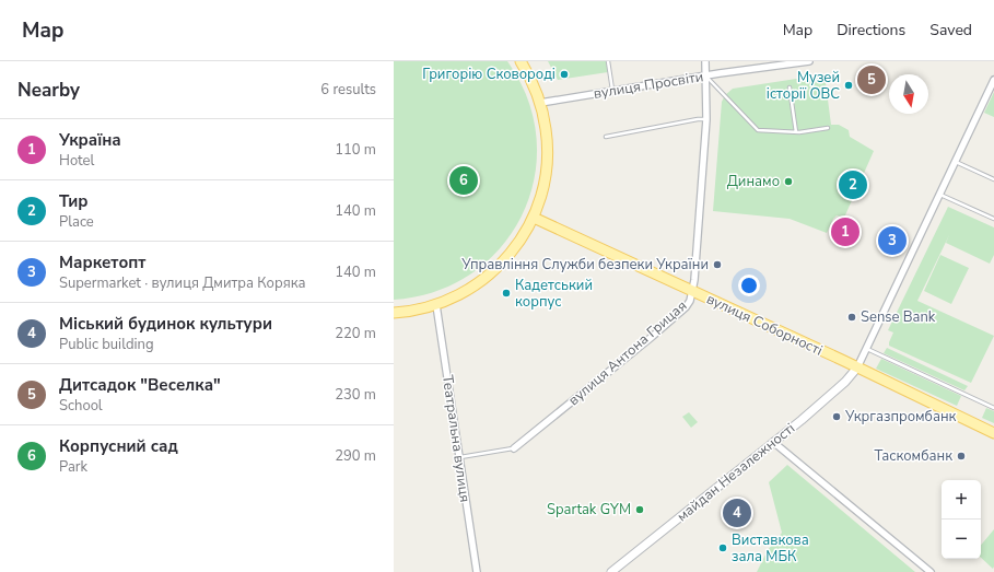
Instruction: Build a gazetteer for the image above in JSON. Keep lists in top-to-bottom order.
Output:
{
  "streets": {
    "main road": ["вулиця Соборності"],
    "street": [
      "вулиця Просвіти",
      "вулиця Антона Грицая",
      "Театральна вулиця",
      "майдан Незалежності"
    ]
  },
  "crossings": [
    ["вулиця Просвіти", "вулиця Антона Грицая"],
    ["вулиця Соборності", "вулиця Антона Грицая"],
    ["вулиця Соборності", "майдан Незалежності"]
  ],
  "places": [
    "Григорію Сковороді",
    "Музей історії ОВС",
    "Динамо",
    "Управління Служби безпеки України",
    "Кадетський корпус",
    "Sense Bank",
    "Укргазпромбанк",
    "Таскомбанк",
    "Spartak GYM",
    "Виставкова зала МБК"
  ],
  "north": "bottom",
  "page": {
    "header": "Map",
    "nav": ["Map", "Directions", "Saved"],
    "heading": ["Nearby", "6 results"],
    "pins": [
      "5",
      "6",
      "2",
      "1",
      "3",
      "4"
    ],
    "list": [
      {
        "mark": "1",
        "name": "Україна",
        "note": "Hotel",
        "value": "110 m"
      },
      {
        "mark": "2",
        "name": "Тир",
        "note": "Place",
        "value": "140 m"
      },
      {
        "mark": "3",
        "name": "Маркетопт",
        "note": "Supermarket · вулиця Дмитра Коряка",
        "value": "140 m"
      },
      {
        "mark": "4",
        "name": "Міський будинок культури",
        "note": "Public building",
        "value": "220 m"
      },
      {
        "mark": "5",
        "name": "Дитсадок \"Веселка\"",
        "note": "School",
        "value": "230 m"
      },
      {
        "mark": "6",
        "name": "Корпусний сад",
        "note": "Park",
        "value": "290 m"
      }
    ],
    "map_buttons": ["+", "−"]
  }
}
